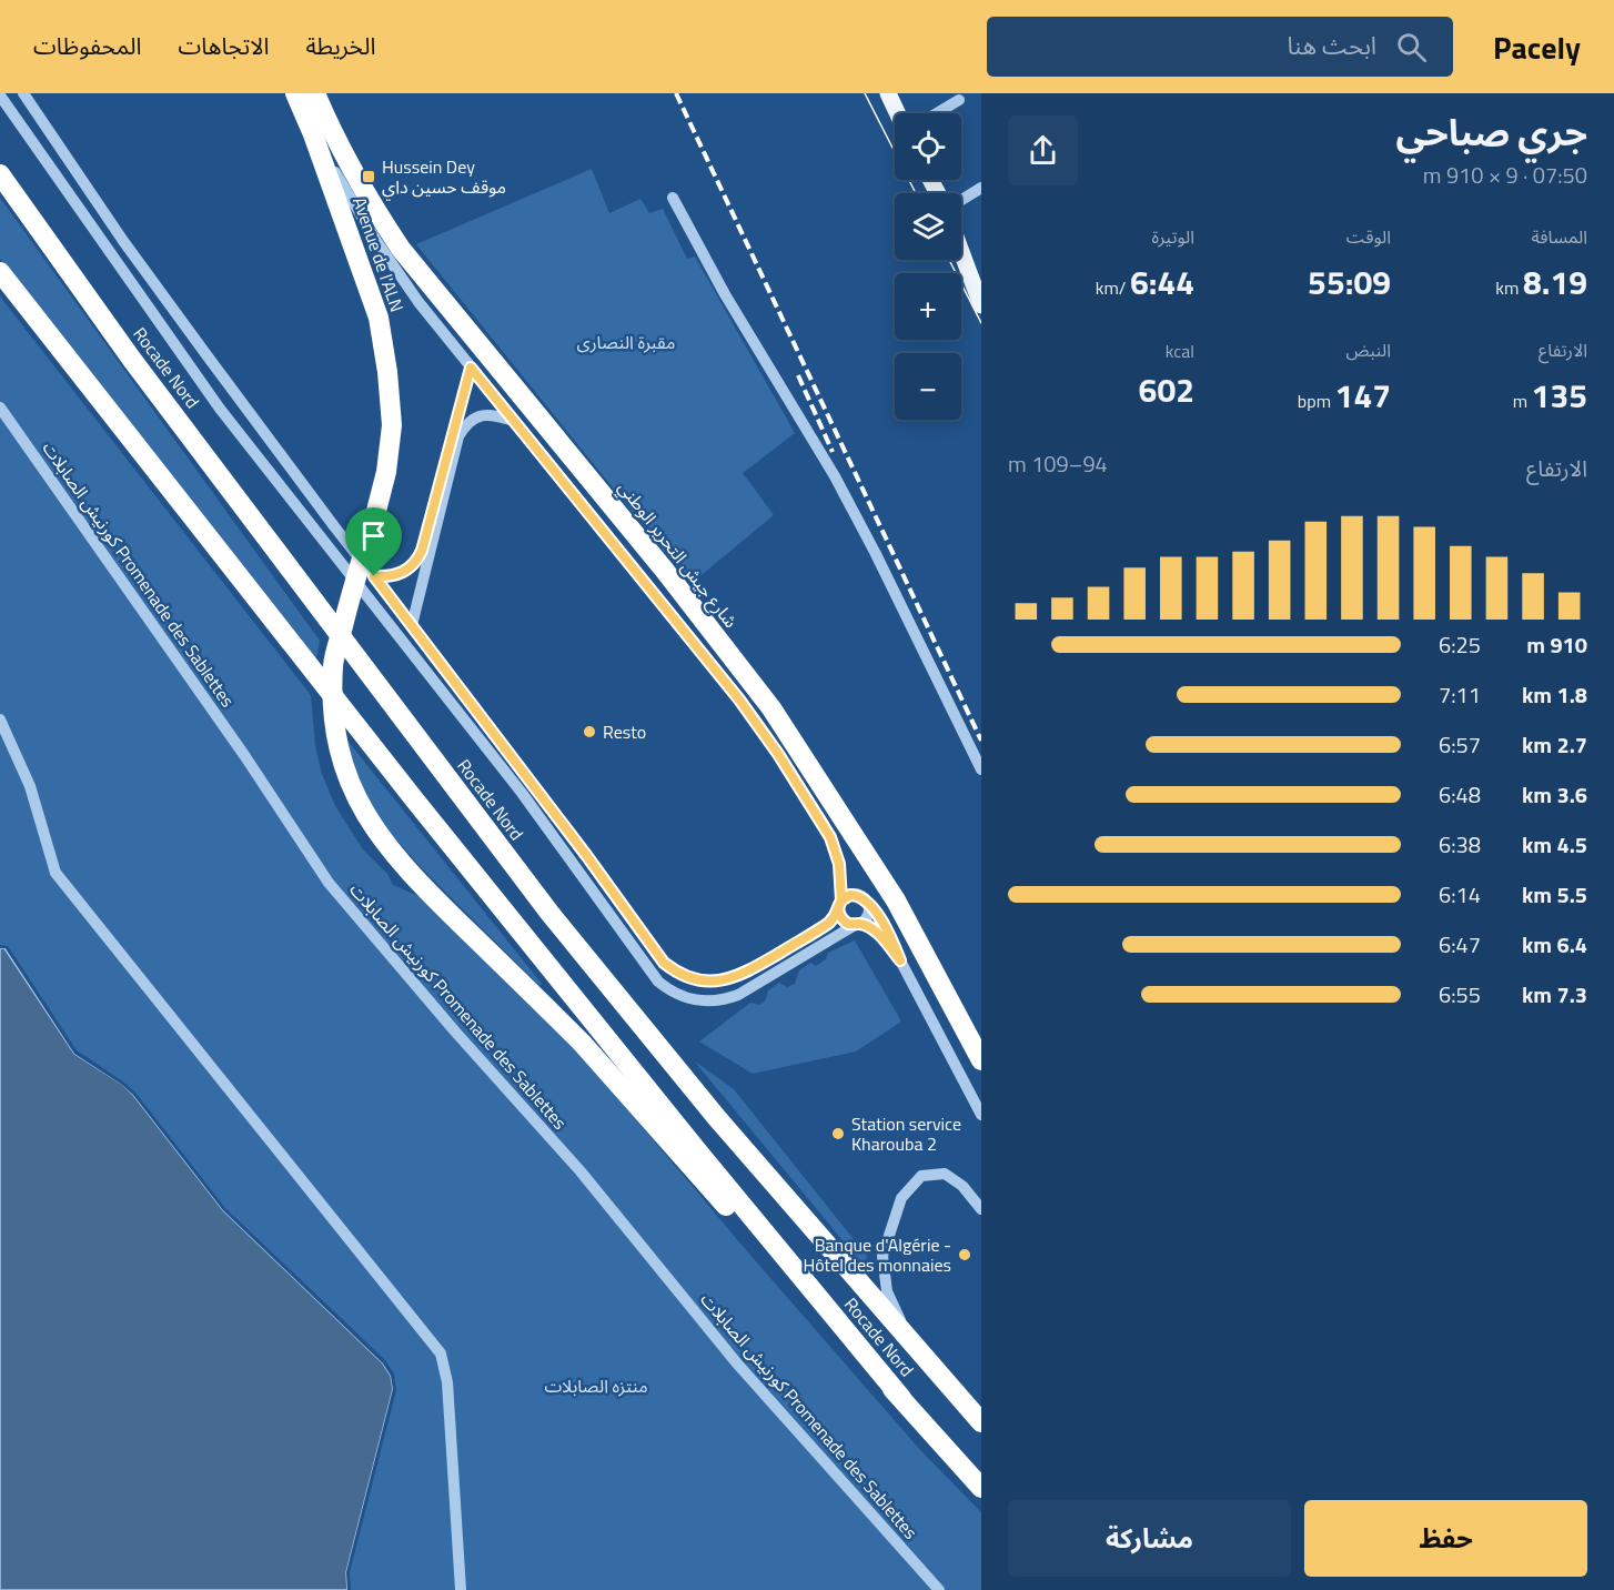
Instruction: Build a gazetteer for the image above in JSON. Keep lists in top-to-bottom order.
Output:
{
  "streets": {
    "highway": ["Avenue de l'ALN", "Rocade Nord", "شارع جيش التحرير الوطني"],
    "street": ["كورنيش الصابلات Promenade des Sablettes"]
  },
  "crossings": [
    ["Avenue de l'ALN", "Rocade Nord"]
  ],
  "parks": ["مقبرة النصارى", "منتزه الصابلات"],
  "places": {
    "transit": ["Hussein Dey موقف حسين داي"],
    "other": ["Resto", "Station service Kharouba 2", "Banque d'Algérie - Hôtel des monnaies"]
  },
  "page": {
    "header": "Pacely",
    "search": "ابحث هنا",
    "nav": ["الخريطة", "الاتجاهات", "المحفوظات"],
    "heading": ["جري صباحي", "07:50 · 9 × 910 m"],
    "map_buttons": ["+", "−"],
    "stats": [
      ["المسافة", "8.19 km"],
      ["الوقت", "55:09"],
      ["الوتيرة", "6:44 /km"],
      ["الارتفاع", "135 m"],
      ["النبض", "147 bpm"],
      ["kcal", "602"]
    ],
    "chart": ["الارتفاع", "94–109 m"],
    "list": [
      {
        "name": "910 m",
        "note": "6:25"
      },
      {
        "name": "1.8 km",
        "note": "7:11"
      },
      {
        "name": "2.7 km",
        "note": "6:57"
      },
      {
        "name": "3.6 km",
        "note": "6:48"
      },
      {
        "name": "4.5 km",
        "note": "6:38"
      },
      {
        "name": "5.5 km",
        "note": "6:14"
      },
      {
        "name": "6.4 km",
        "note": "6:47"
      },
      {
        "name": "7.3 km",
        "note": "6:55"
      }
    ],
    "buttons": ["حفظ", "مشاركة"]
  }
}
